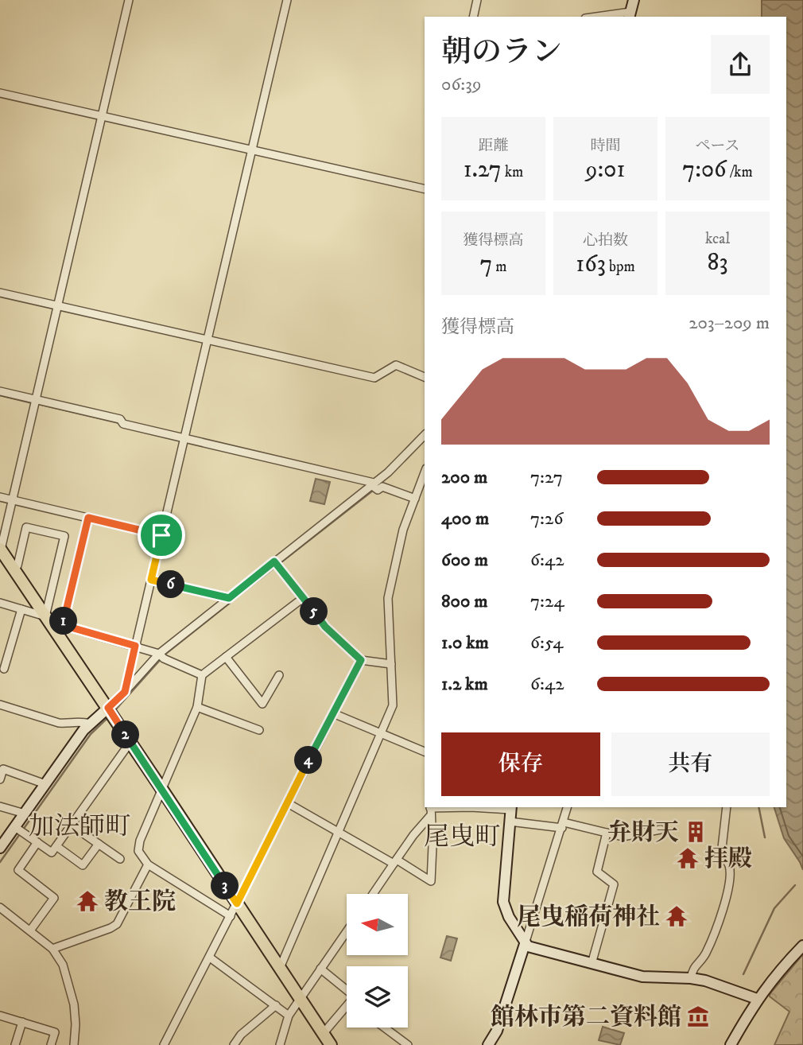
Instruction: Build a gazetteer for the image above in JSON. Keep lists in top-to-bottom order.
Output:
{
  "districts": ["加法師町", "尾曳町"],
  "places": {
    "building": ["弁財天"],
    "temple": ["拝殿", "教王院", "尾曳稲荷神社"],
    "museum": ["館林市第二資料館"]
  },
  "north": "left",
  "page": {
    "heading": ["朝のラン", "06:39"],
    "stats": [
      ["距離", "1.27 km"],
      ["時間", "9:01"],
      ["ペース", "7:06 /km"],
      ["獲得標高", "7 m"],
      ["心拍数", "163 bpm"],
      ["kcal", "83"]
    ],
    "chart": ["獲得標高", "203–209 m"],
    "list": [
      {
        "name": "200 m",
        "note": "7:27"
      },
      {
        "name": "400 m",
        "note": "7:26"
      },
      {
        "name": "600 m",
        "note": "6:42"
      },
      {
        "name": "800 m",
        "note": "7:24"
      },
      {
        "name": "1.0 km",
        "note": "6:54"
      },
      {
        "name": "1.2 km",
        "note": "6:42"
      }
    ],
    "pins": [
      "6",
      "5",
      "1",
      "2",
      "4",
      "3"
    ],
    "buttons": ["保存", "共有"]
  }
}
